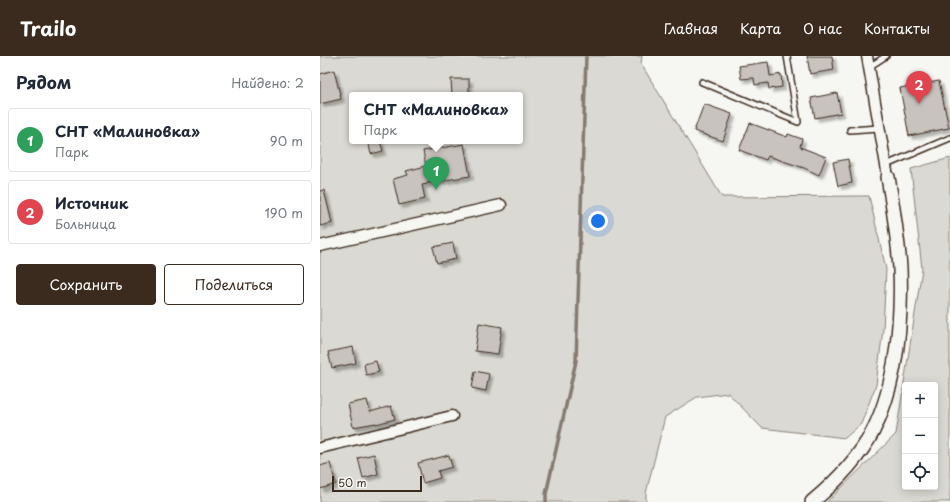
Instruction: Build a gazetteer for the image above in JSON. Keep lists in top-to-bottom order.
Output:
{
  "scale_bar": "50 m",
  "page": {
    "header": "Trailo",
    "nav": [
      "Главная",
      "Карта",
      "О нас",
      "Контакты"
    ],
    "heading": ["Рядом", "Найдено: 2"],
    "pins": ["2", "1"],
    "popup": ["СНТ «Малиновка»", "Парк"],
    "list": [
      {
        "mark": "1",
        "name": "СНТ «Малиновка»",
        "note": "Парк",
        "value": "90 m"
      },
      {
        "mark": "2",
        "name": "Источник",
        "note": "Больница",
        "value": "190 m"
      }
    ],
    "buttons": ["Сохранить", "Поделиться"],
    "map_buttons": ["+", "−"],
    "scale": "50 m"
  }
}
